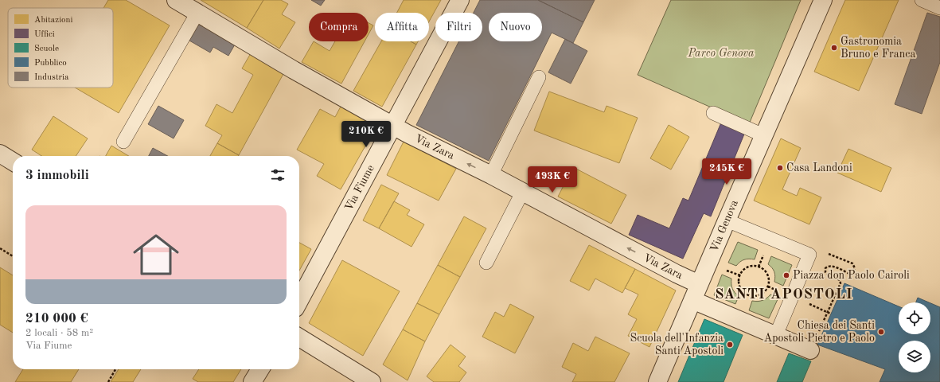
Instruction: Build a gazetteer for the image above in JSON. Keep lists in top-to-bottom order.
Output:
{
  "streets": {
    "street": ["Via Zara", "Via Fiume", "Via Genova"]
  },
  "crossings": [
    ["Via Zara", "Via Fiume"],
    ["Via Zara", "Via Genova"]
  ],
  "one_way": ["Via Zara"],
  "districts": ["SANTI APOSTOLI"],
  "parks": ["Parco Genova"],
  "places": [
    "Gastronomia Bruno e Franca",
    "Casa Landoni",
    "Piazza don Paolo Cairoli",
    "Chiesa dei Santi Apostoli Pietro e Paolo",
    "Scuola dell'Infanzia Santi Apostoli"
  ],
  "legend": [
    "Abitazioni",
    "Uffici",
    "Scuole",
    "Pubblico",
    "Industria"
  ],
  "page": {
    "chip": [
      "Compra",
      "Affitta",
      "Filtri",
      "Nuovo"
    ],
    "price": ["210K €", "245K €", "493K €"],
    "heading": "3 immobili",
    "list": [
      {
        "name": "210 000 €",
        "note": "2 locali · 58 m² · Via Fiume"
      }
    ]
  }
}
